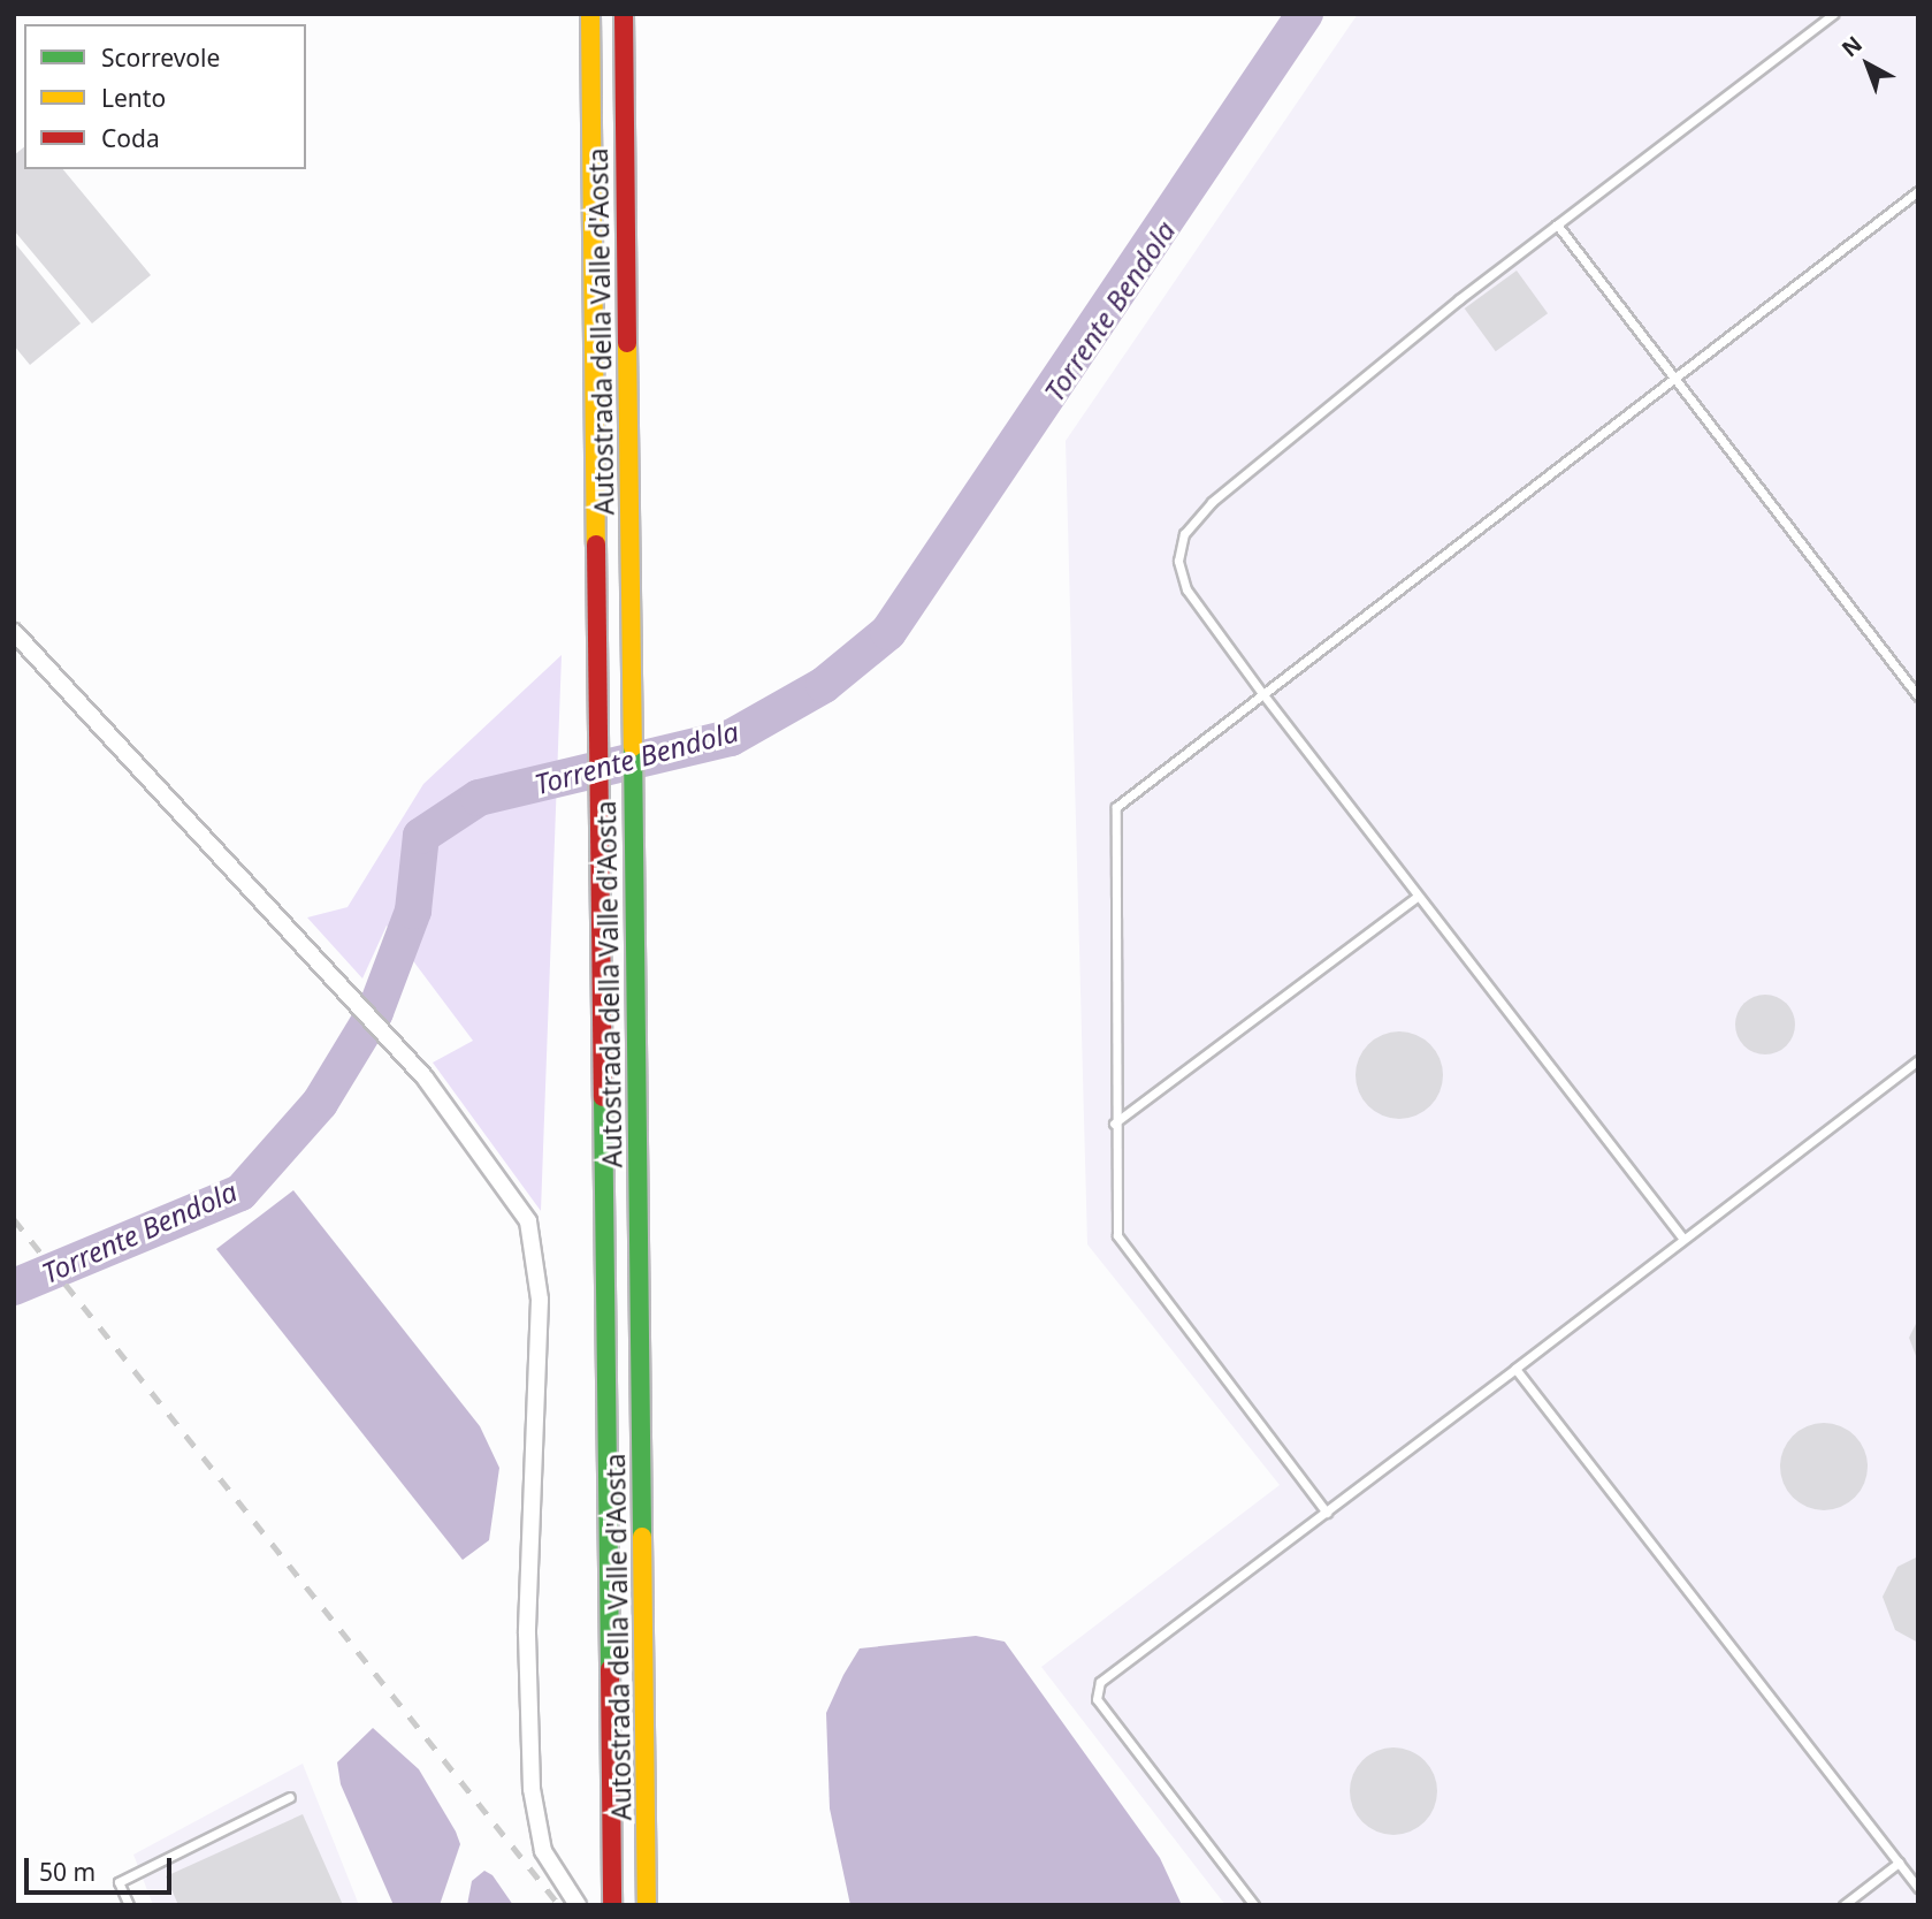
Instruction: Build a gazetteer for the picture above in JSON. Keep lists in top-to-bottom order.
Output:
{
  "streets": {
    "highway": ["Autostrada della Valle d'Aosta"]
  },
  "water": ["Torrente Bendola"],
  "legend": ["Scorrevole", "Lento", "Coda"],
  "scale_bar": "50 m",
  "north": "top left"
}
